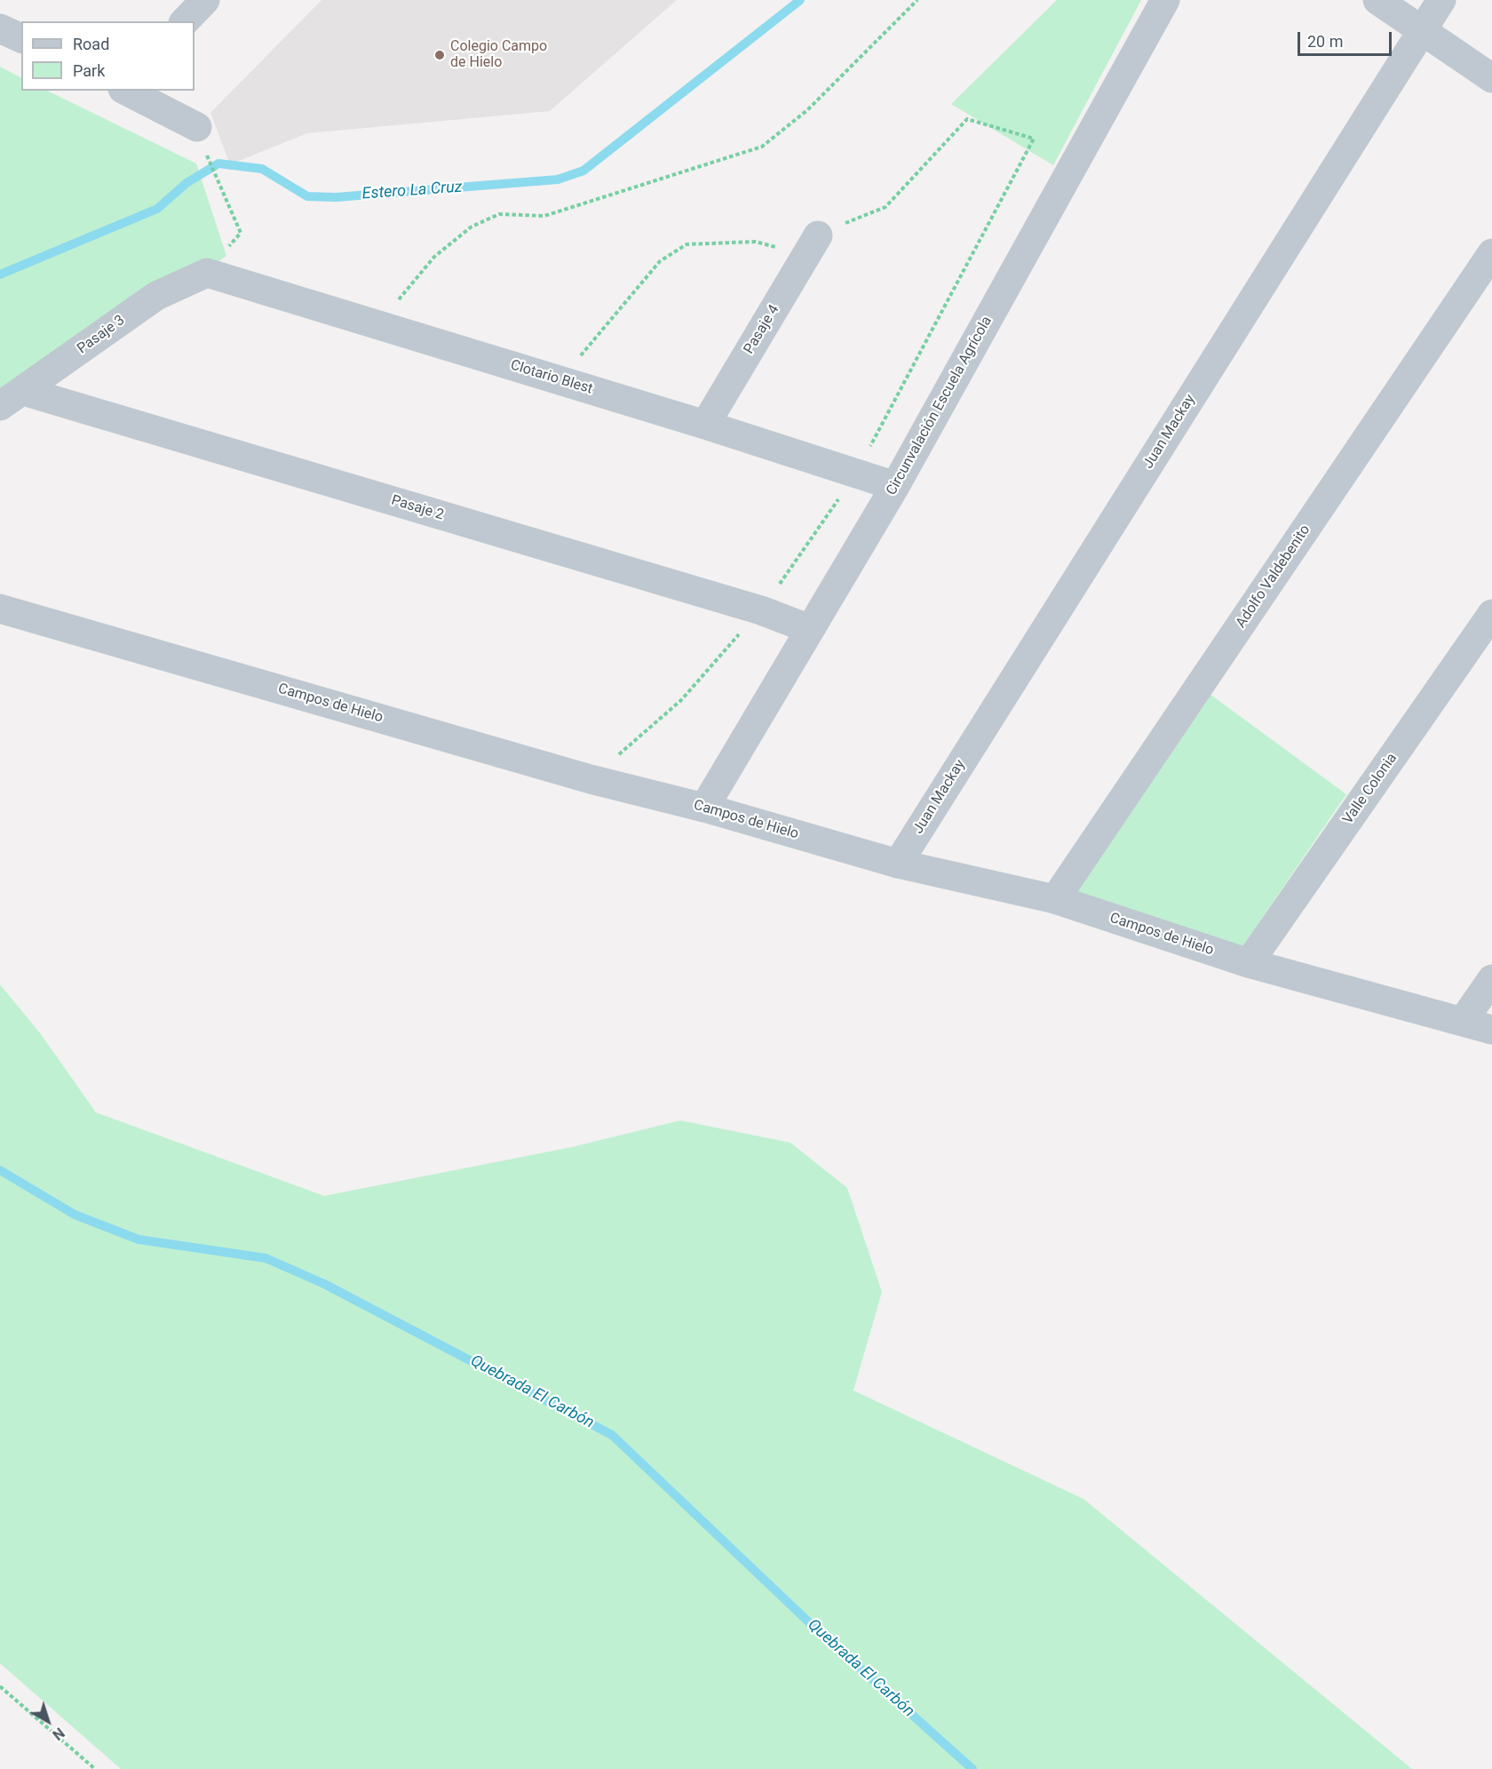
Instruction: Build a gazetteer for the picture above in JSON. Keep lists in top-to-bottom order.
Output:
{
  "streets": {
    "street": [
      "Pasaje 4",
      "Pasaje 3",
      "Clotario Blest",
      "Circunvalación Escuela Agrícola",
      "Juan Mackay",
      "Pasaje 2",
      "Adolfo Valdebenito",
      "Campos de Hielo",
      "Valle Colonia"
    ]
  },
  "crossings": [
    ["Pasaje 4", "Clotario Blest"],
    ["Pasaje 3", "Clotario Blest"],
    ["Pasaje 3", "Pasaje 2"],
    ["Clotario Blest", "Circunvalación Escuela Agrícola"],
    ["Circunvalación Escuela Agrícola", "Pasaje 2"],
    ["Circunvalación Escuela Agrícola", "Campos de Hielo"],
    ["Juan Mackay", "Campos de Hielo"],
    ["Adolfo Valdebenito", "Campos de Hielo"],
    ["Campos de Hielo", "Valle Colonia"]
  ],
  "water": ["Estero La Cruz", "Quebrada El Carbón"],
  "places": ["Colegio Campo de Hielo"],
  "legend": ["Road", "Park"],
  "scale_bar": "20 m",
  "north": "bottom right"
}
